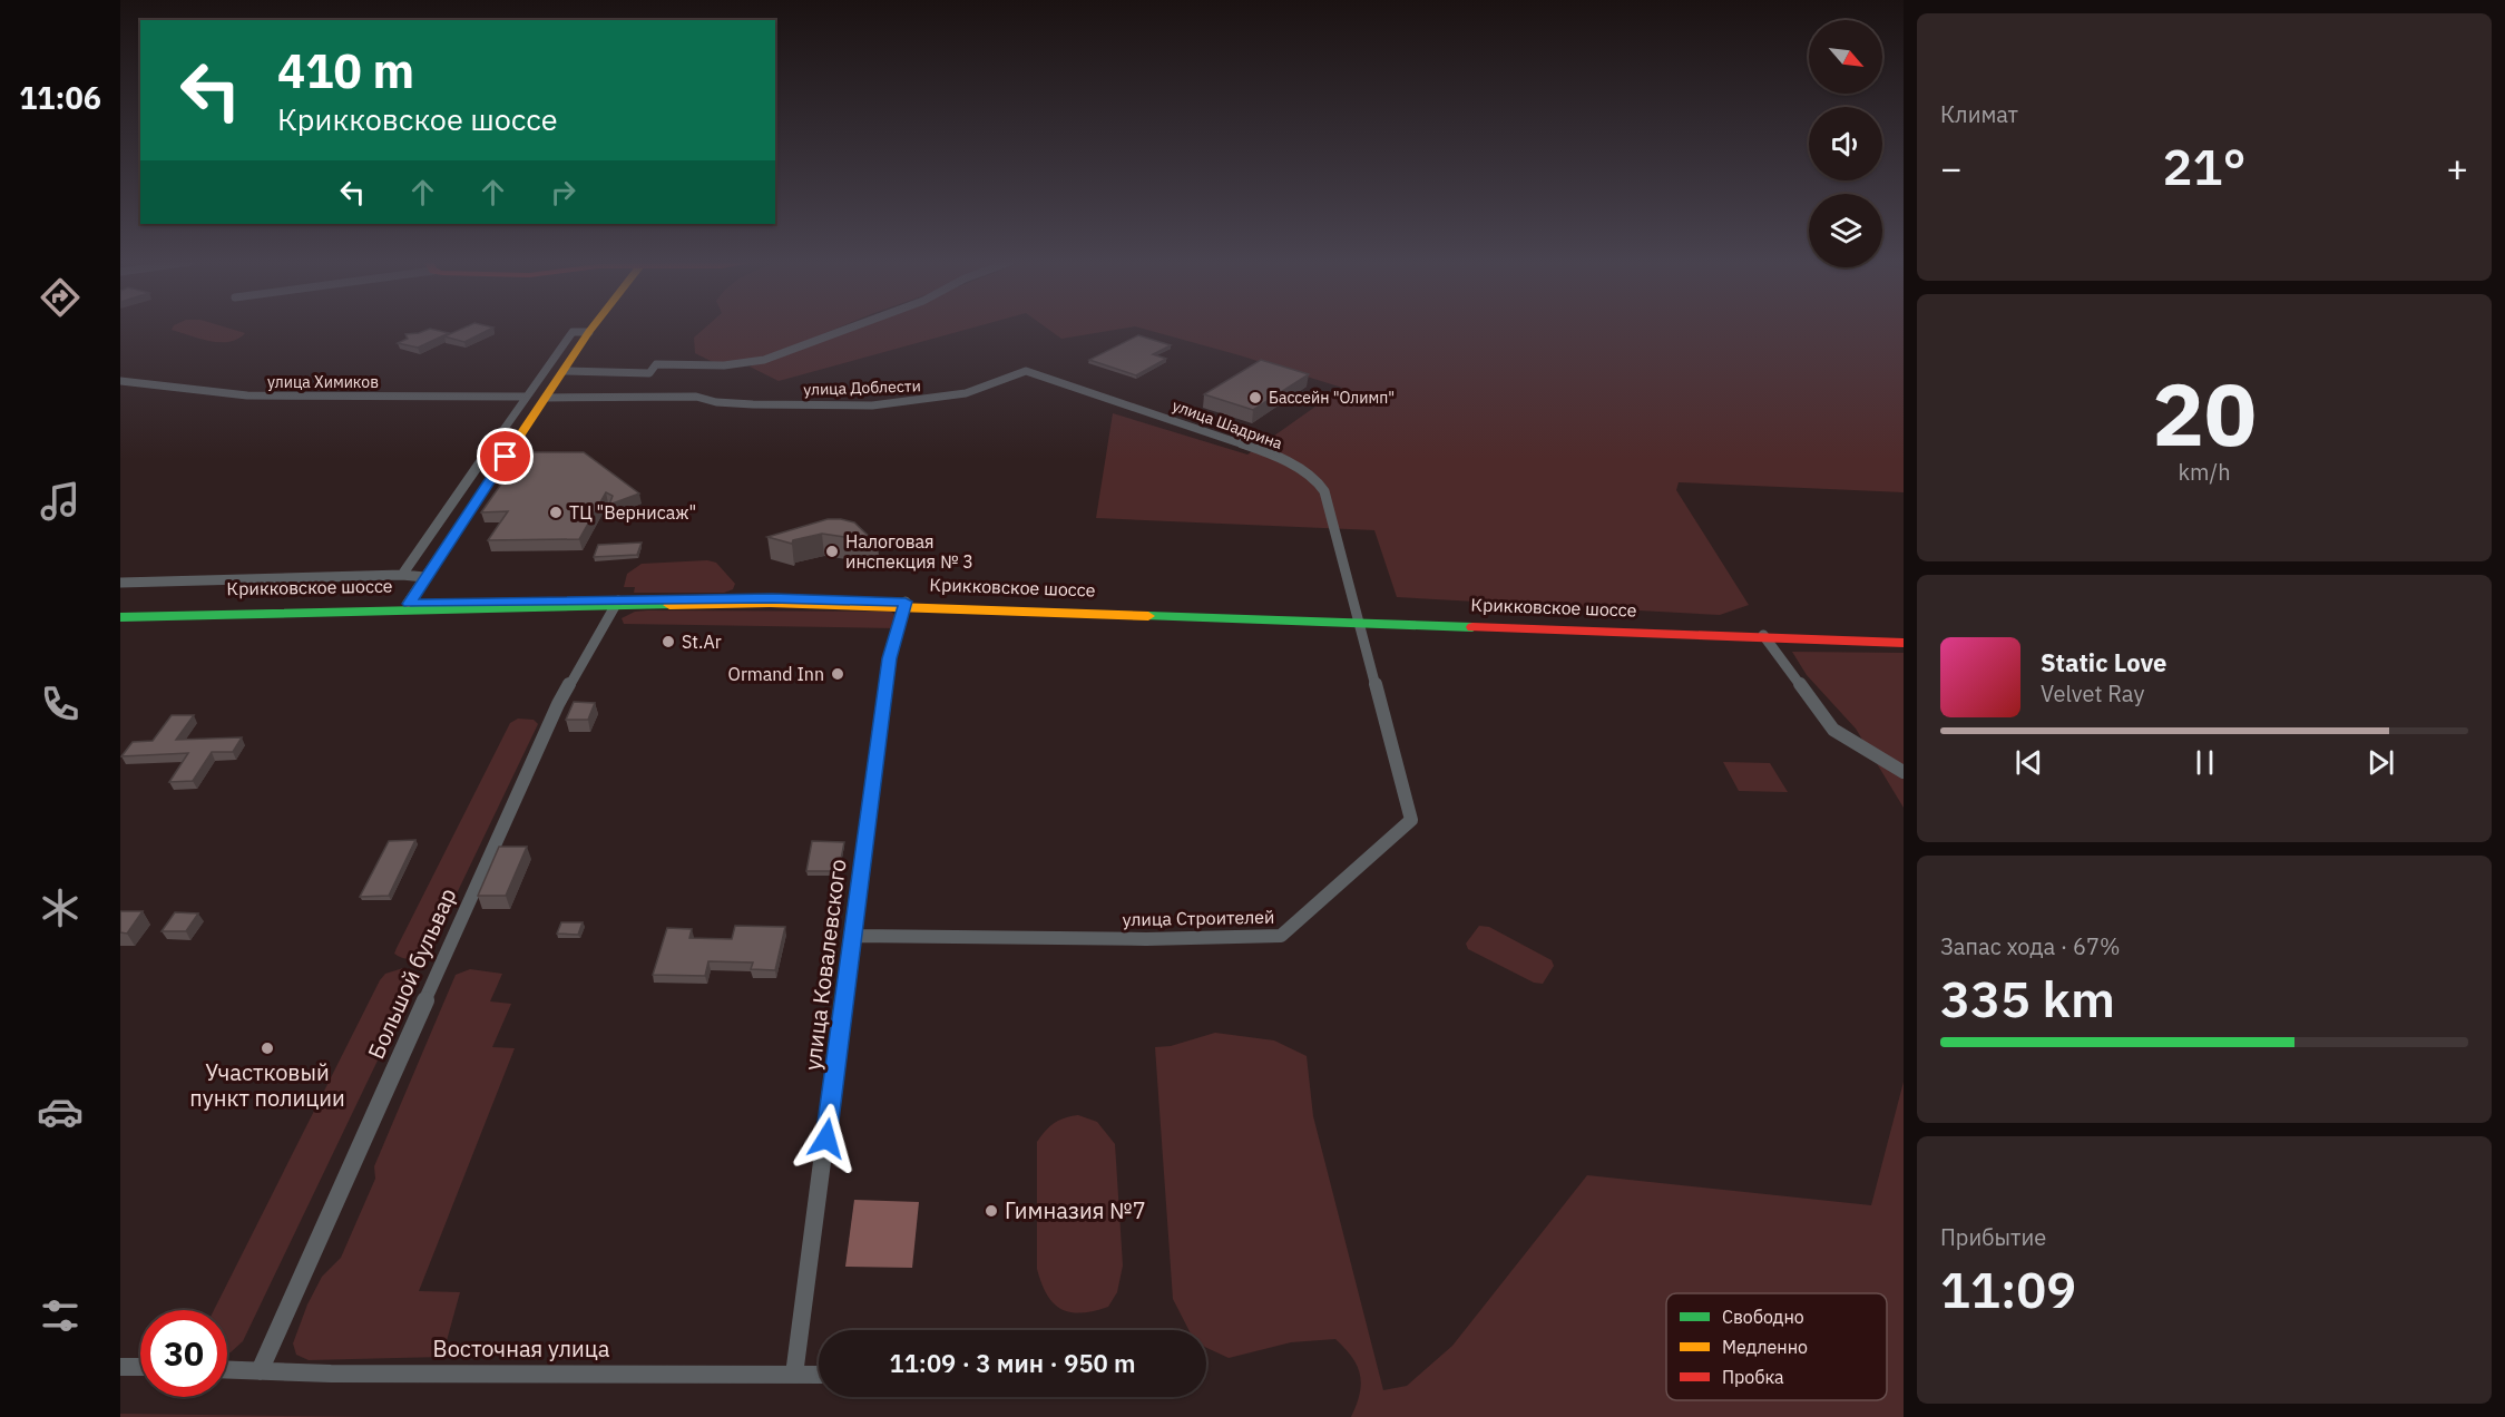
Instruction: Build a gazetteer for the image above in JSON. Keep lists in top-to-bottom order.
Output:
{
  "streets": {
    "main road": ["Крикковское шоссе"],
    "street": [
      "улица Химиков",
      "улица Доблести",
      "улица Шадрина",
      "улица Строителей",
      "улица Ковалевского",
      "Большой бульвар",
      "Восточная улица"
    ]
  },
  "crossings": [
    ["улица Доблести", "улица Шадрина"],
    ["улица Шадрина", "Крикковское шоссе"],
    ["улица Шадрина", "улица Строителей"],
    ["Крикковское шоссе", "улица Строителей"],
    ["Крикковское шоссе", "улица Ковалевского"],
    ["Крикковское шоссе", "Большой бульвар"],
    ["улица Строителей", "улица Ковалевского"],
    ["улица Ковалевского", "Восточная улица"],
    ["Большой бульвар", "Восточная улица"]
  ],
  "places": [
    "Бассейн \"Олимп\"",
    "ТЦ \"Вернисаж\"",
    "Налоговая инспекция № 3",
    "St.Ar",
    "Ormand Inn",
    "Участковый пункт полиции",
    "Гимназия №7"
  ],
  "legend": ["Свободно", "Медленно", "Пробка"],
  "north": "bottom right",
  "page": {
    "tabs": "11:06",
    "tile": [
      "Климат",
      ["20", "km/h"],
      ["Запас хода · 67%", "335 km"],
      ["Прибытие", "11:09"]
    ],
    "turn": ["410 m", "Крикковское шоссе"],
    "heat": ["−", "21°", "+"],
    "song": ["Static Love", "Velvet Ray"],
    "limit": "30",
    "trip": "11:09 · 3 мин · 950 m"
  }
}
